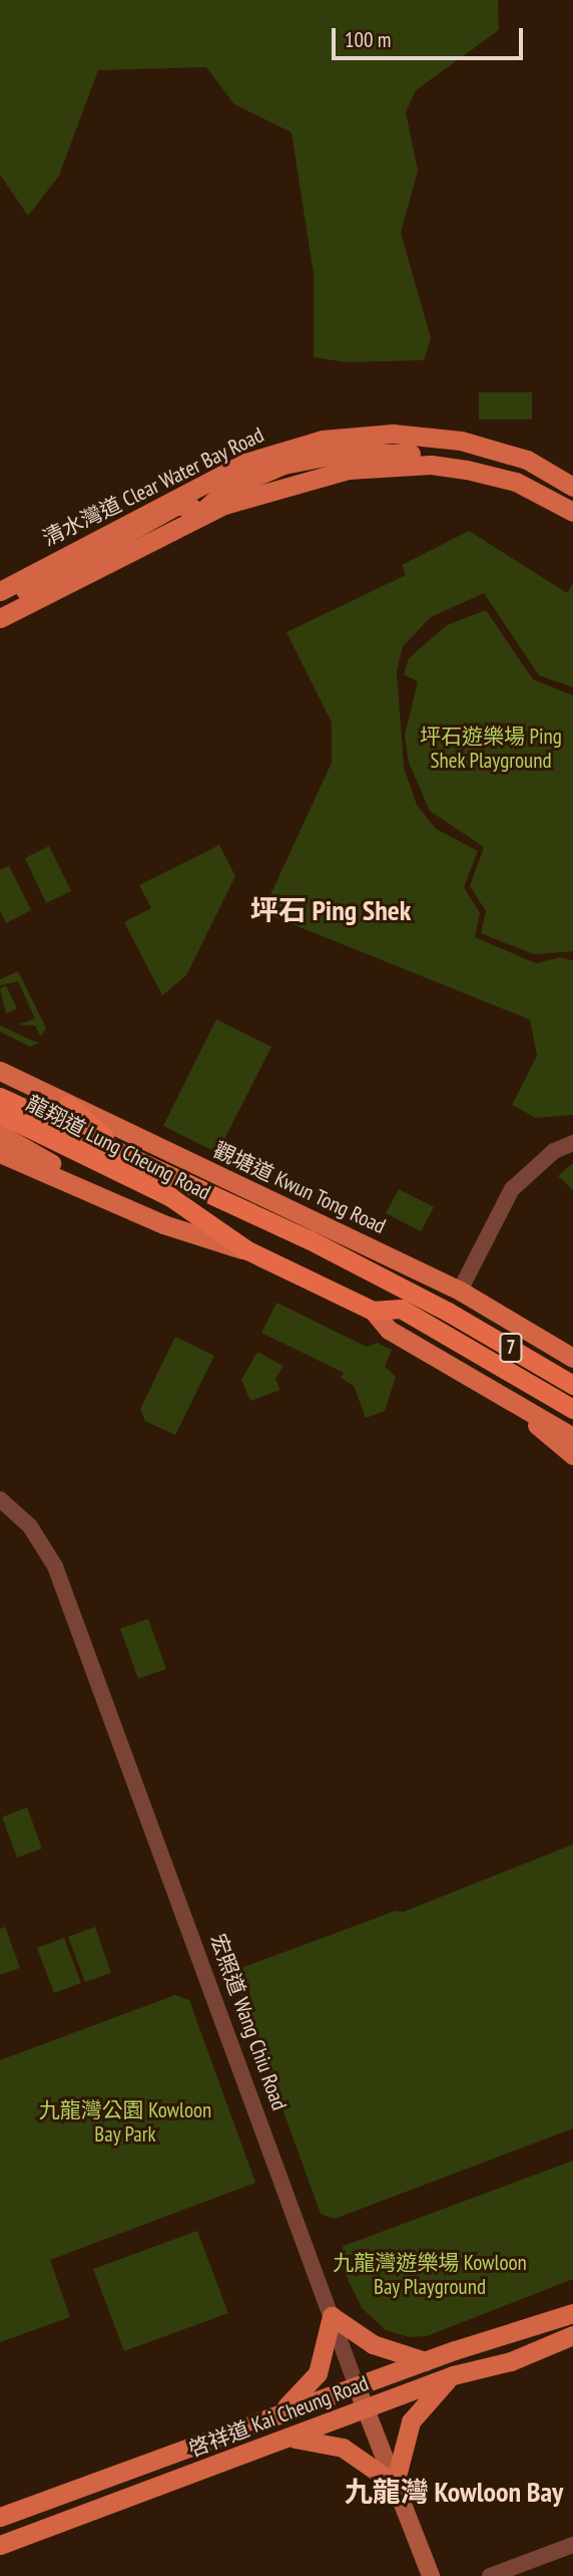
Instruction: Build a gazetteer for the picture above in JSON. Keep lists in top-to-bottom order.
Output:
{
  "streets": {
    "highway": ["龍翔道 Lung Cheung Road", "觀塘道 Kwun Tong Road", "7"],
    "main road": ["清水灣道 Clear Water Bay Road", "宏照道 Wang Chiu Road", "啓祥道 Kai Cheung Road"]
  },
  "crossings": [
    ["龍翔道 Lung Cheung Road", "觀塘道 Kwun Tong Road"],
    ["龍翔道 Lung Cheung Road", "7"],
    ["宏照道 Wang Chiu Road", "啓祥道 Kai Cheung Road"]
  ],
  "districts": ["坪石 Ping Shek", "九龍灣 Kowloon Bay"],
  "parks": ["坪石遊樂場 Ping Shek Playground", "九龍灣公園 Kowloon Bay Park", "九龍灣遊樂場 Kowloon Bay Playground"],
  "scale_bar": "100 m"
}
